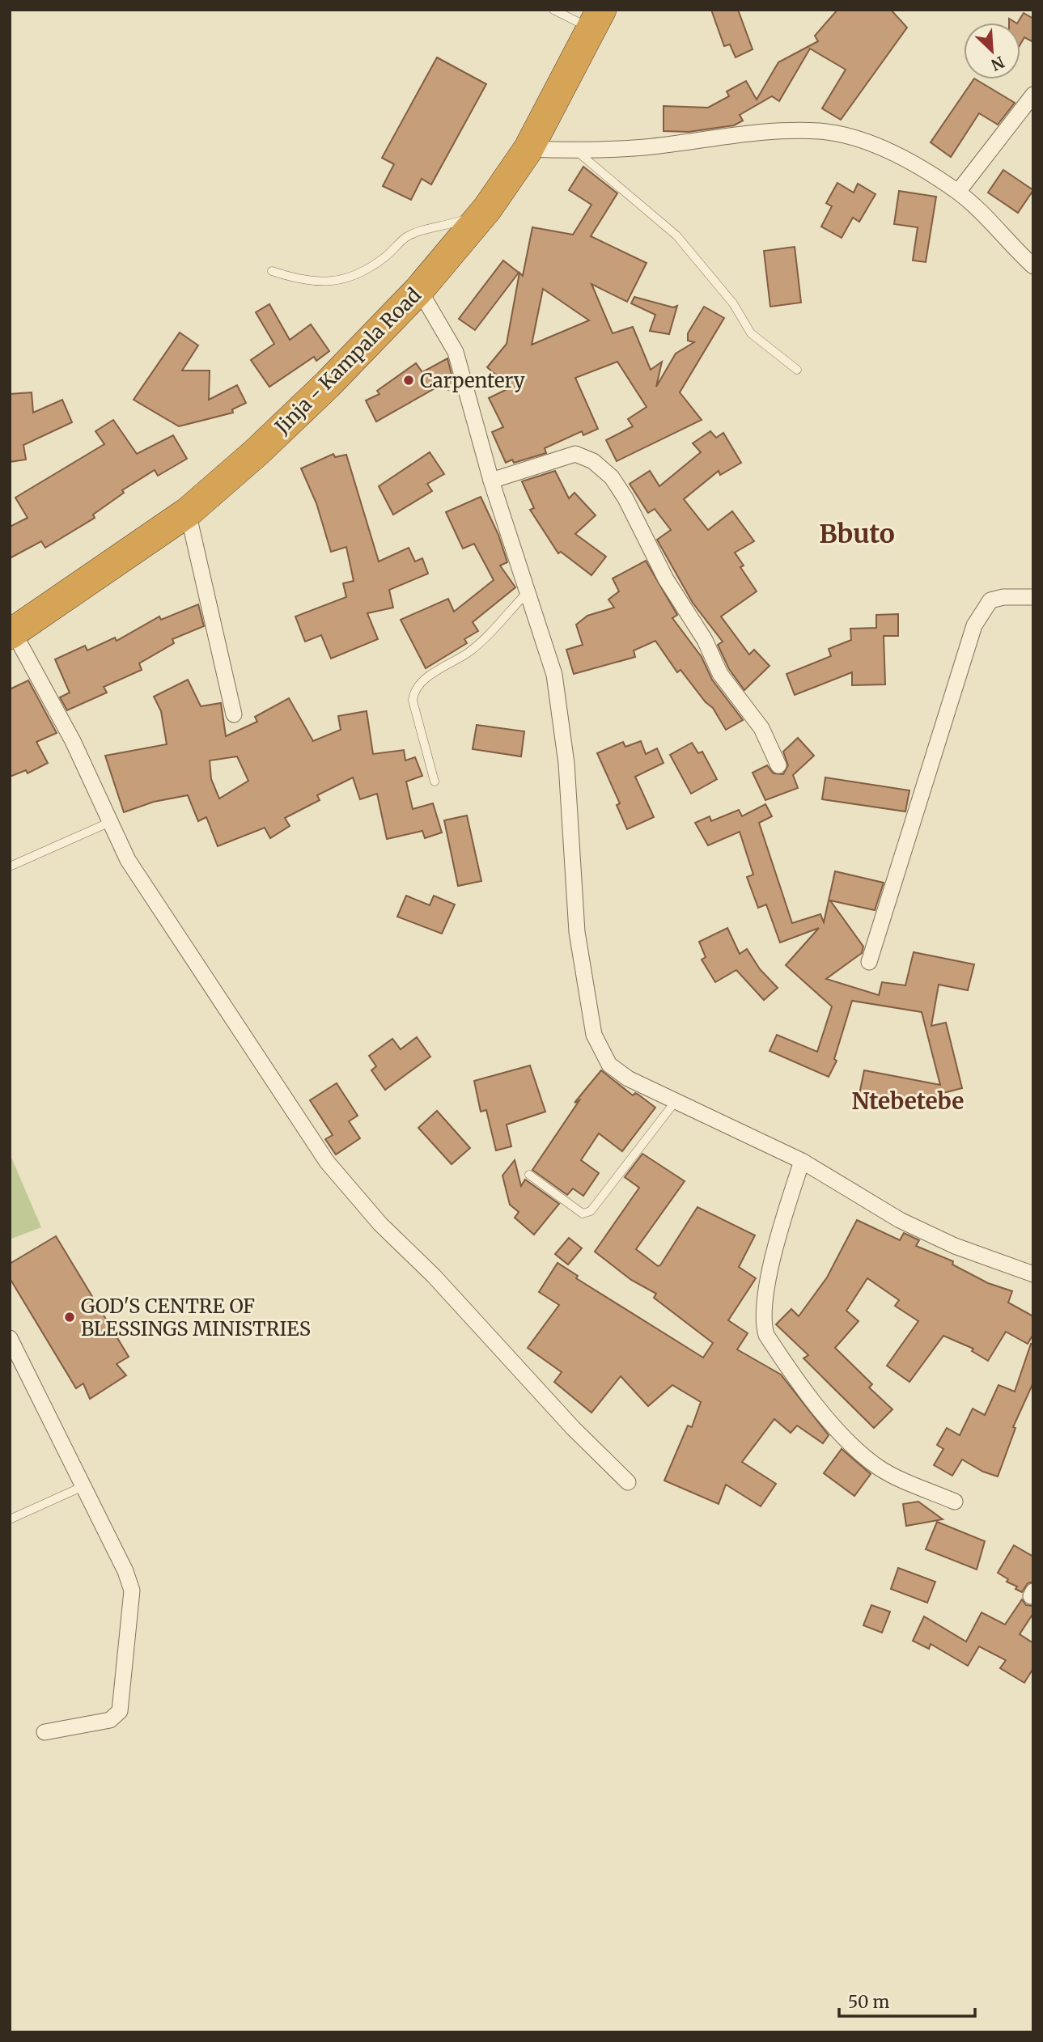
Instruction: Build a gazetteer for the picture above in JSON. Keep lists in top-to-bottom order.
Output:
{
  "streets": {
    "highway": ["Jinja - Kampala Road"]
  },
  "districts": ["Bbuto", "Ntebetebe"],
  "places": ["Carpentery", "GOD'S CENTRE OF BLESSINGS MINISTRIES"],
  "scale_bar": "50 m",
  "north": "bottom right"
}
